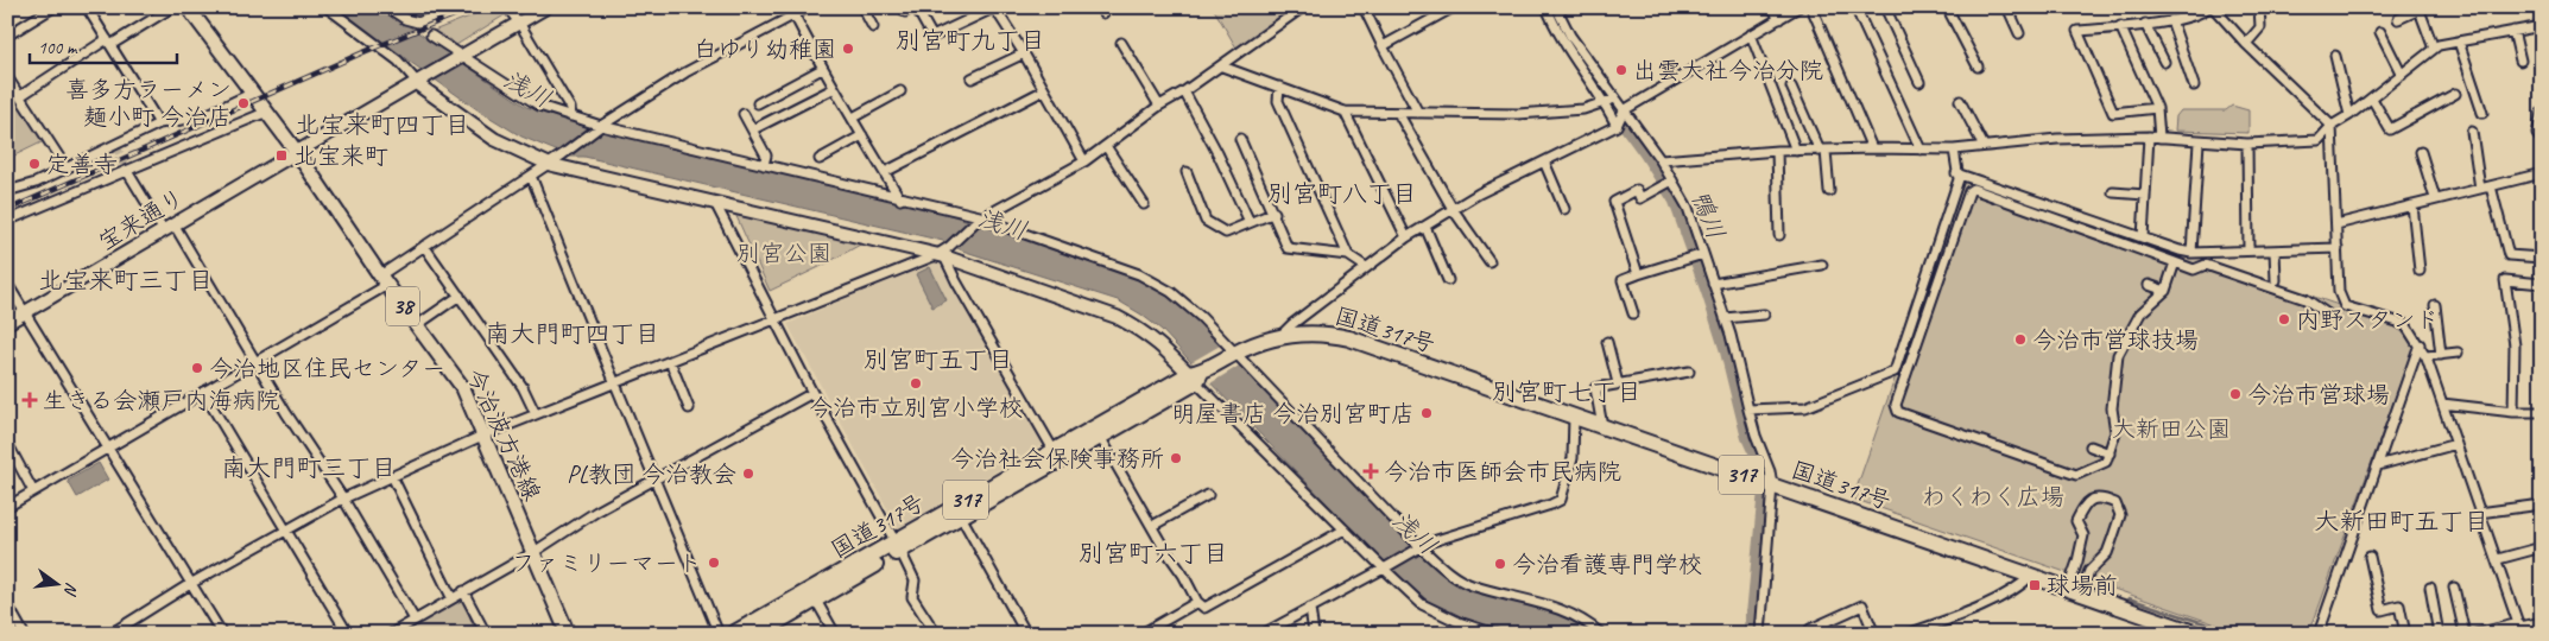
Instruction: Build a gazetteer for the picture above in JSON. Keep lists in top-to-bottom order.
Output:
{
  "streets": {
    "highway": ["国道317号", "317"],
    "main road": ["38", "今治波方港線"],
    "street": ["宝来通り"]
  },
  "crossings": [
    ["宝来通り", "今治波方港線"]
  ],
  "districts": [
    "別宮町九丁目",
    "北宝来町四丁目",
    "別宮町八丁目",
    "北宝来町三丁目",
    "南大門町四丁目",
    "別宮町五丁目",
    "別宮町七丁目",
    "南大門町三丁目",
    "大新田町五丁目",
    "別宮町六丁目"
  ],
  "water": ["浅川", "鴨川"],
  "parks": ["別宮公園", "大新田公園", "わくわく広場"],
  "places": {
    "other": [
      "白ゆり幼稚園",
      "出雲大社今治分院",
      "喜多方ラーメン 麺小町 今治店",
      "定善寺",
      "内野スタンド",
      "今治市営球技場",
      "今治地区住民センター",
      "今治市立別宮小学校",
      "今治市営球場",
      "明屋書店 今治別宮町店",
      "今治社会保険事務所",
      "PL教団 今治教会",
      "ファミリーマート",
      "今治看護専門学校"
    ],
    "transit": ["北宝来町", "球場前"],
    "health": ["生きる会瀬戸内海病院", "今治市医師会市民病院"]
  },
  "scale_bar": "100 m",
  "north": "right"
}
